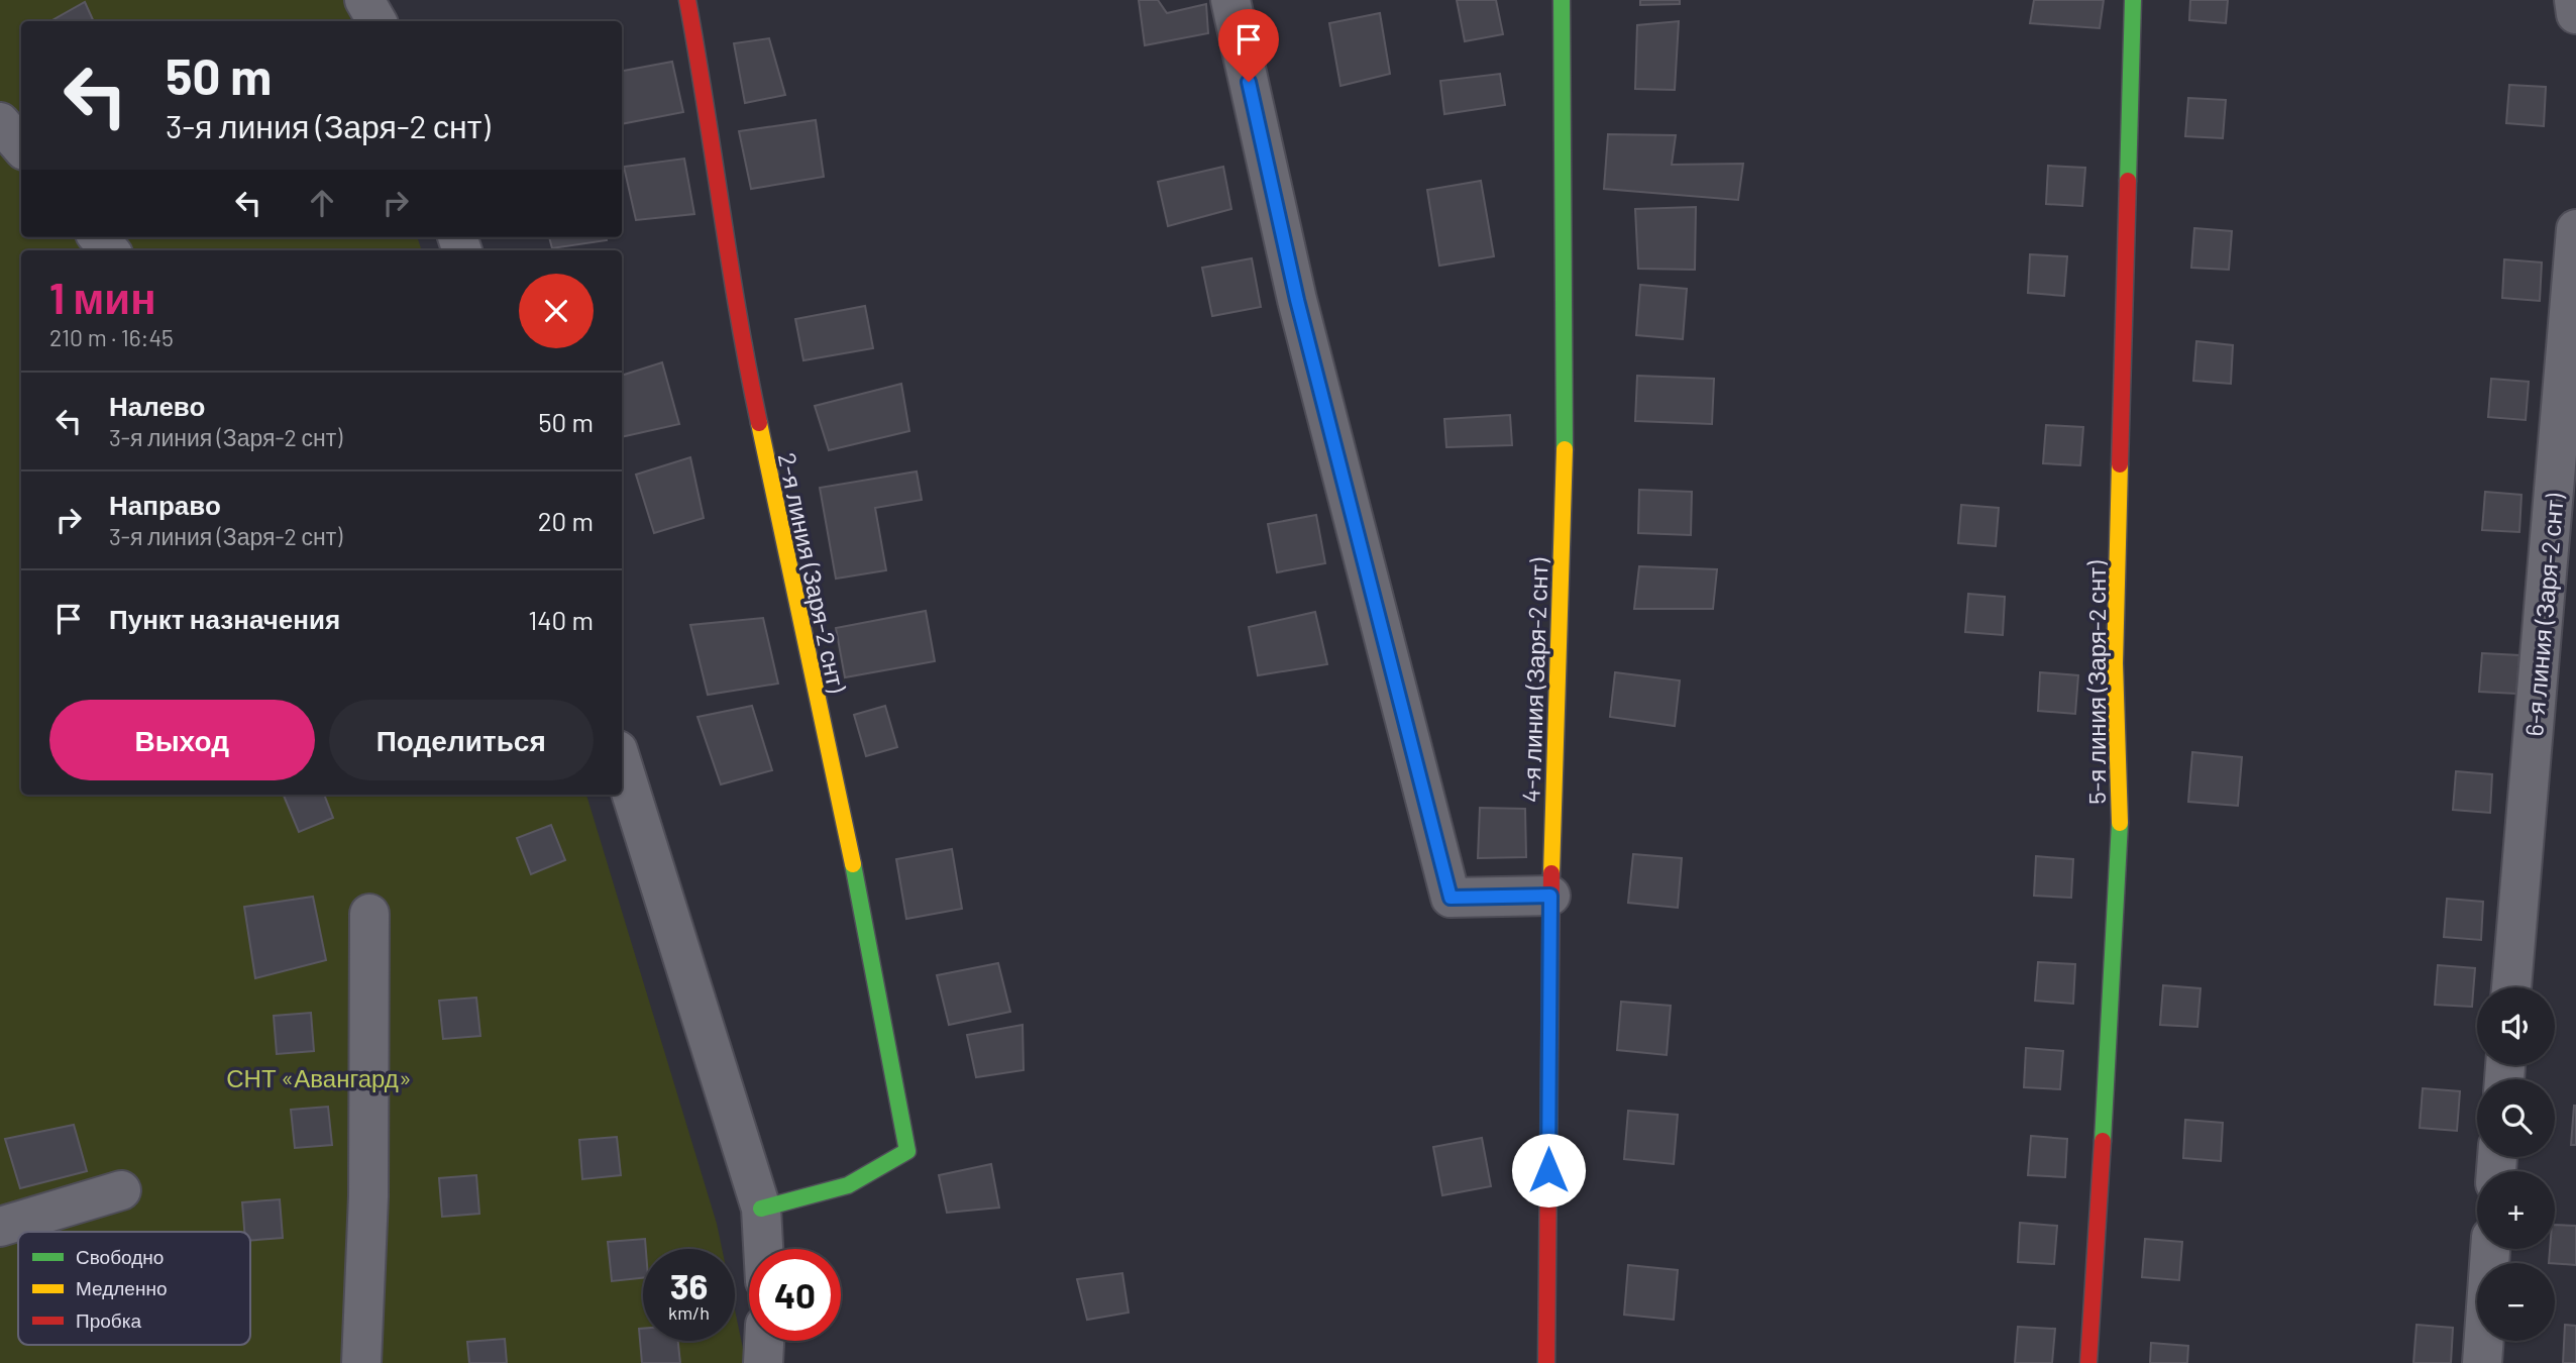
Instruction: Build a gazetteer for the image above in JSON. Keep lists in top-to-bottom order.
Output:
{
  "streets": {
    "street": [
      "2-я линия (Заря-2 снт)",
      "6-я линия (Заря-2 снт)",
      "4-я линия (Заря-2 снт)",
      "5-я линия (Заря-2 снт)"
    ]
  },
  "parks": ["СНТ «Авангард»"],
  "legend": ["Свободно", "Медленно", "Пробка"],
  "page": {
    "turn": ["50 m", "3-я линия (Заря-2 снт)"],
    "heading": ["1 мин", "210 m · 16:45"],
    "list": [
      {
        "name": "Налево",
        "note": "3-я линия (Заря-2 снт)",
        "value": "50 m"
      },
      {
        "name": "Направо",
        "note": "3-я линия (Заря-2 снт)",
        "value": "20 m"
      },
      {
        "name": "Пункт назначения",
        "value": "140 m"
      }
    ],
    "buttons": ["Выход", "Поделиться"],
    "map_buttons": ["+", "−"],
    "speed": "36 km/h",
    "limit": "40"
  }
}
